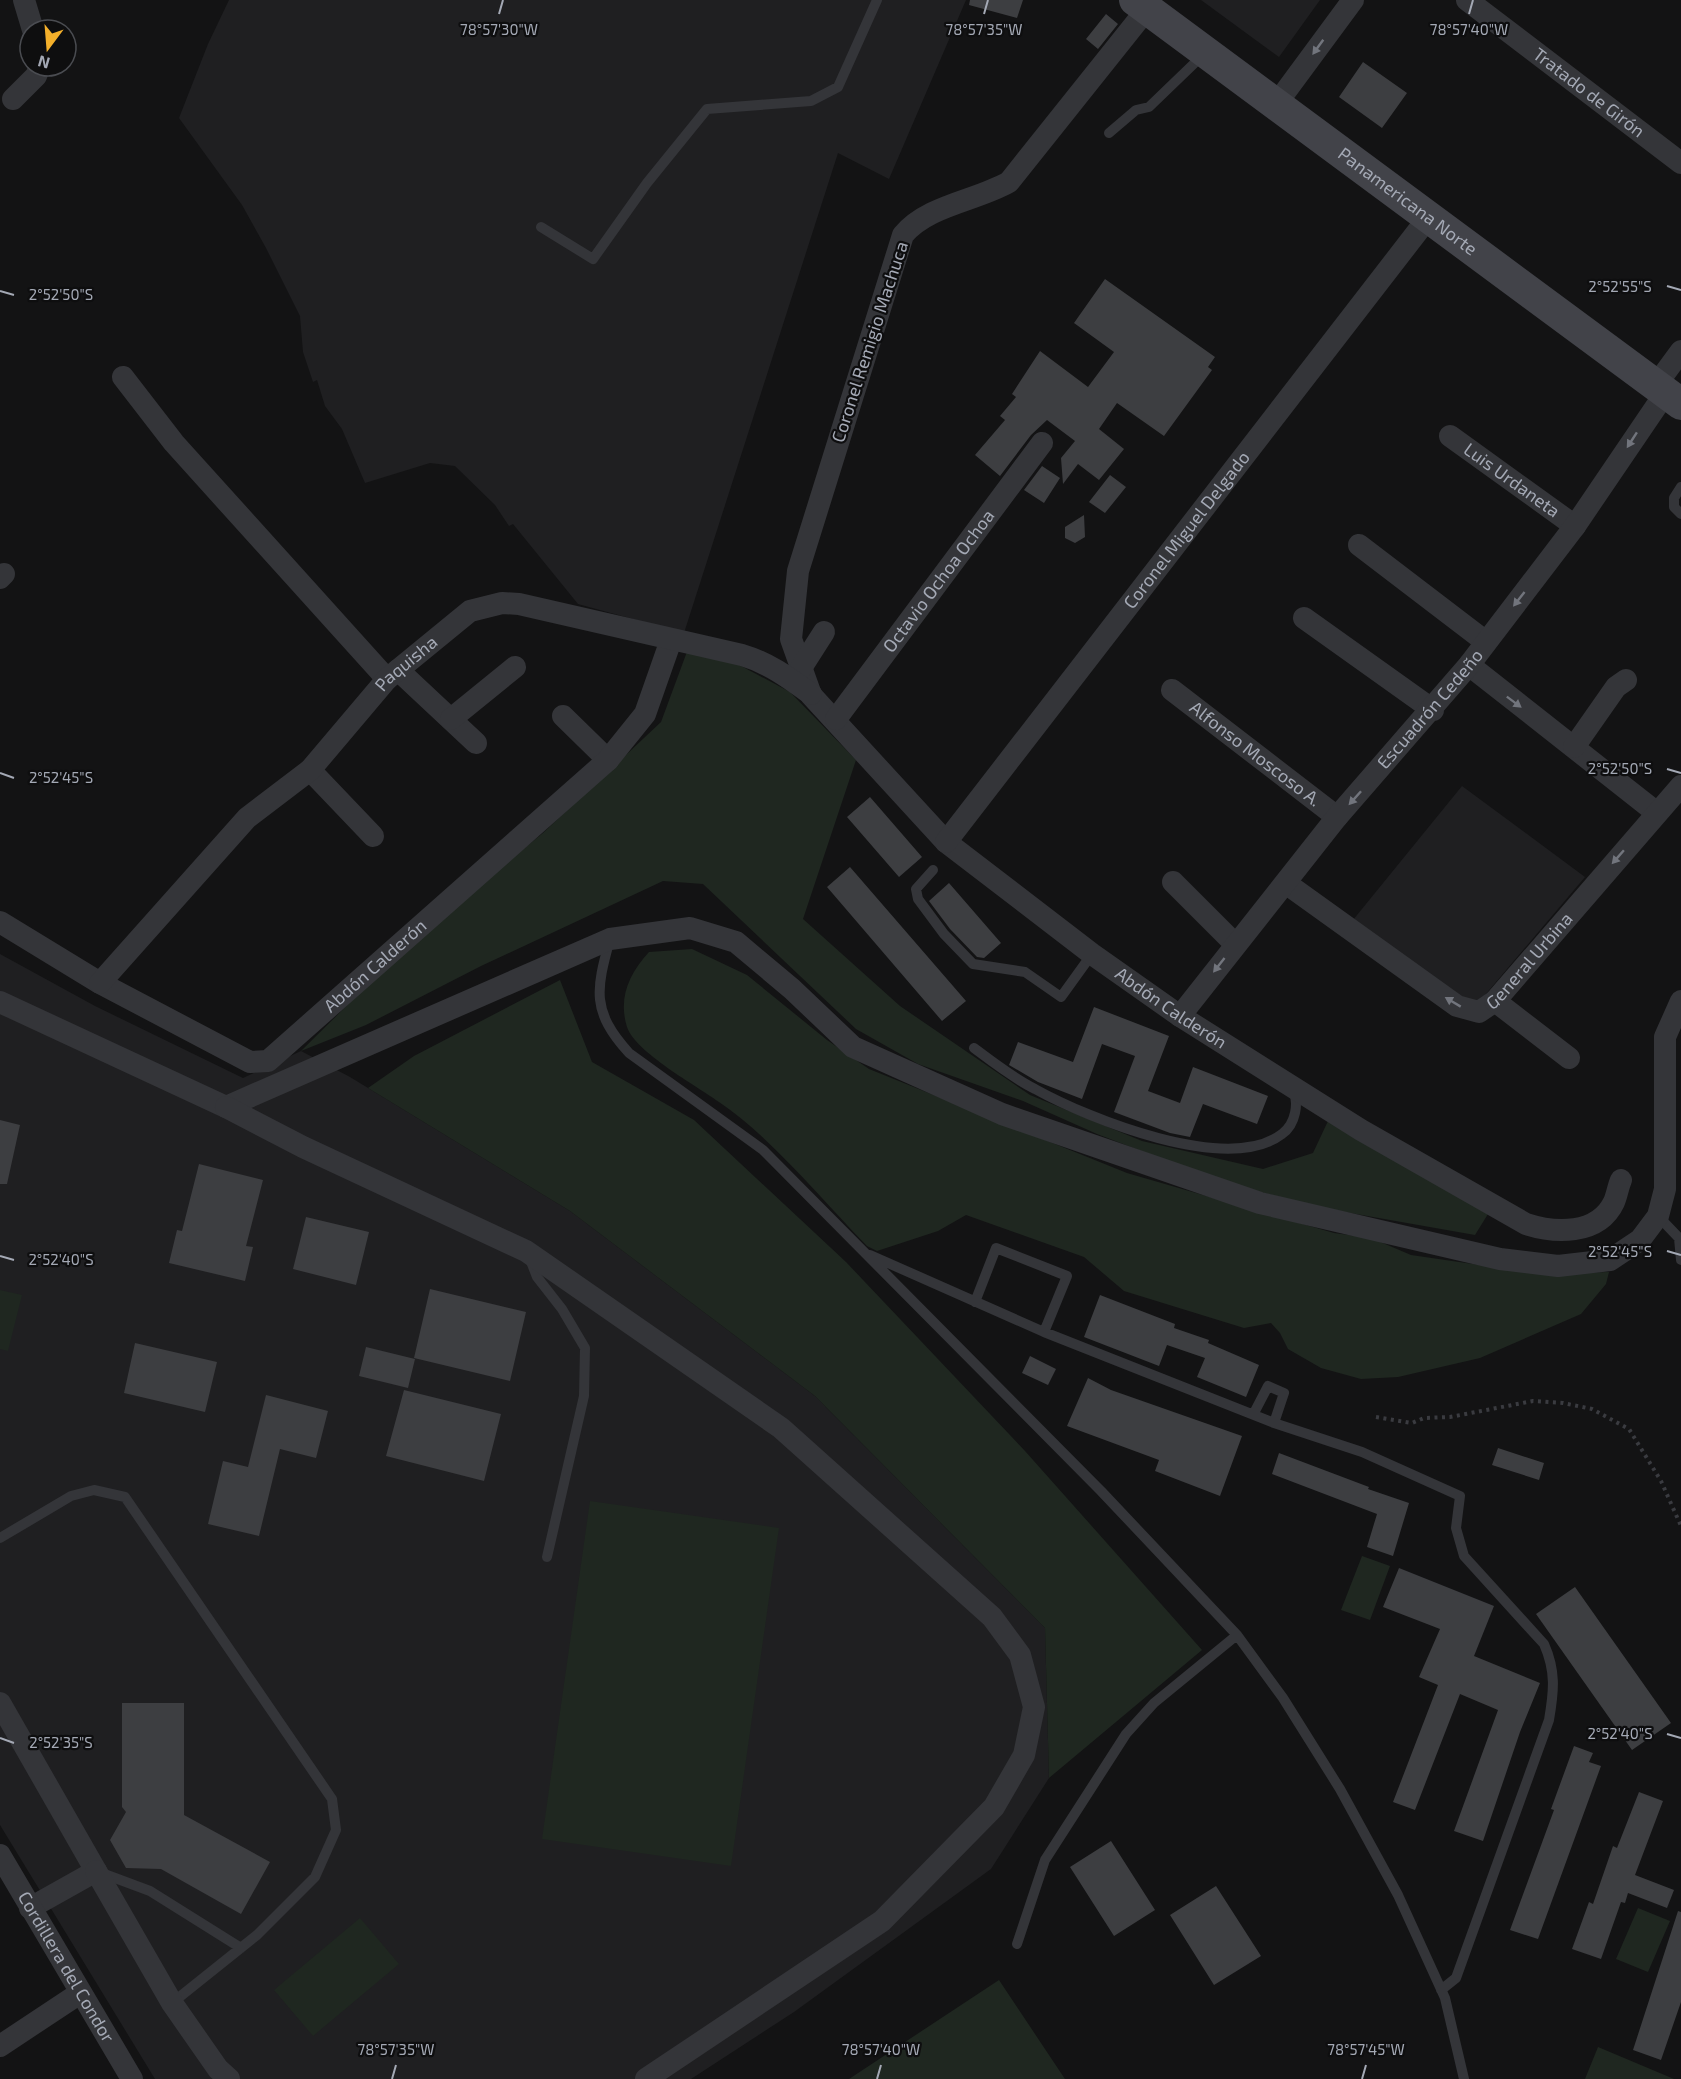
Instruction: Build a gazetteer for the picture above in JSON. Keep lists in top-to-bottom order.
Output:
{
  "streets": {
    "main road": ["Panamericana Norte"],
    "street": [
      "Tratado de Girón",
      "Coronel Remigio Machuca",
      "Luis Urdaneta",
      "Coronel Miguel Delgado",
      "Octavio Ochoa Ochoa",
      "Paquisha",
      "Escuadrón Cedeño",
      "Alfonso Moscoso A.",
      "General Urbina",
      "Abdón Calderón",
      "Cordillera del Condor"
    ]
  },
  "crossings": [
    ["Panamericana Norte", "Coronel Remigio Machuca"],
    ["Panamericana Norte", "Coronel Miguel Delgado"],
    ["Panamericana Norte", "Escuadrón Cedeño"],
    ["Coronel Remigio Machuca", "Abdón Calderón"],
    ["Luis Urdaneta", "Escuadrón Cedeño"],
    ["Coronel Miguel Delgado", "Abdón Calderón"],
    ["Octavio Ochoa Ochoa", "Abdón Calderón"],
    ["Paquisha", "Abdón Calderón"],
    ["Escuadrón Cedeño", "Alfonso Moscoso A."],
    ["Escuadrón Cedeño", "General Urbina"],
    ["Escuadrón Cedeño", "Abdón Calderón"]
  ],
  "one_way": ["Escuadrón Cedeño"],
  "north": "bottom",
  "coordinates": [
    "78°57'30\"W",
    "78°57'35\"W",
    "78°57'40\"W",
    "2°52'55\"S",
    "2°52'50\"S",
    "2°52'45\"S",
    "2°52'40\"S",
    "2°52'35\"S",
    "78°57'45\"W"
  ]
}
